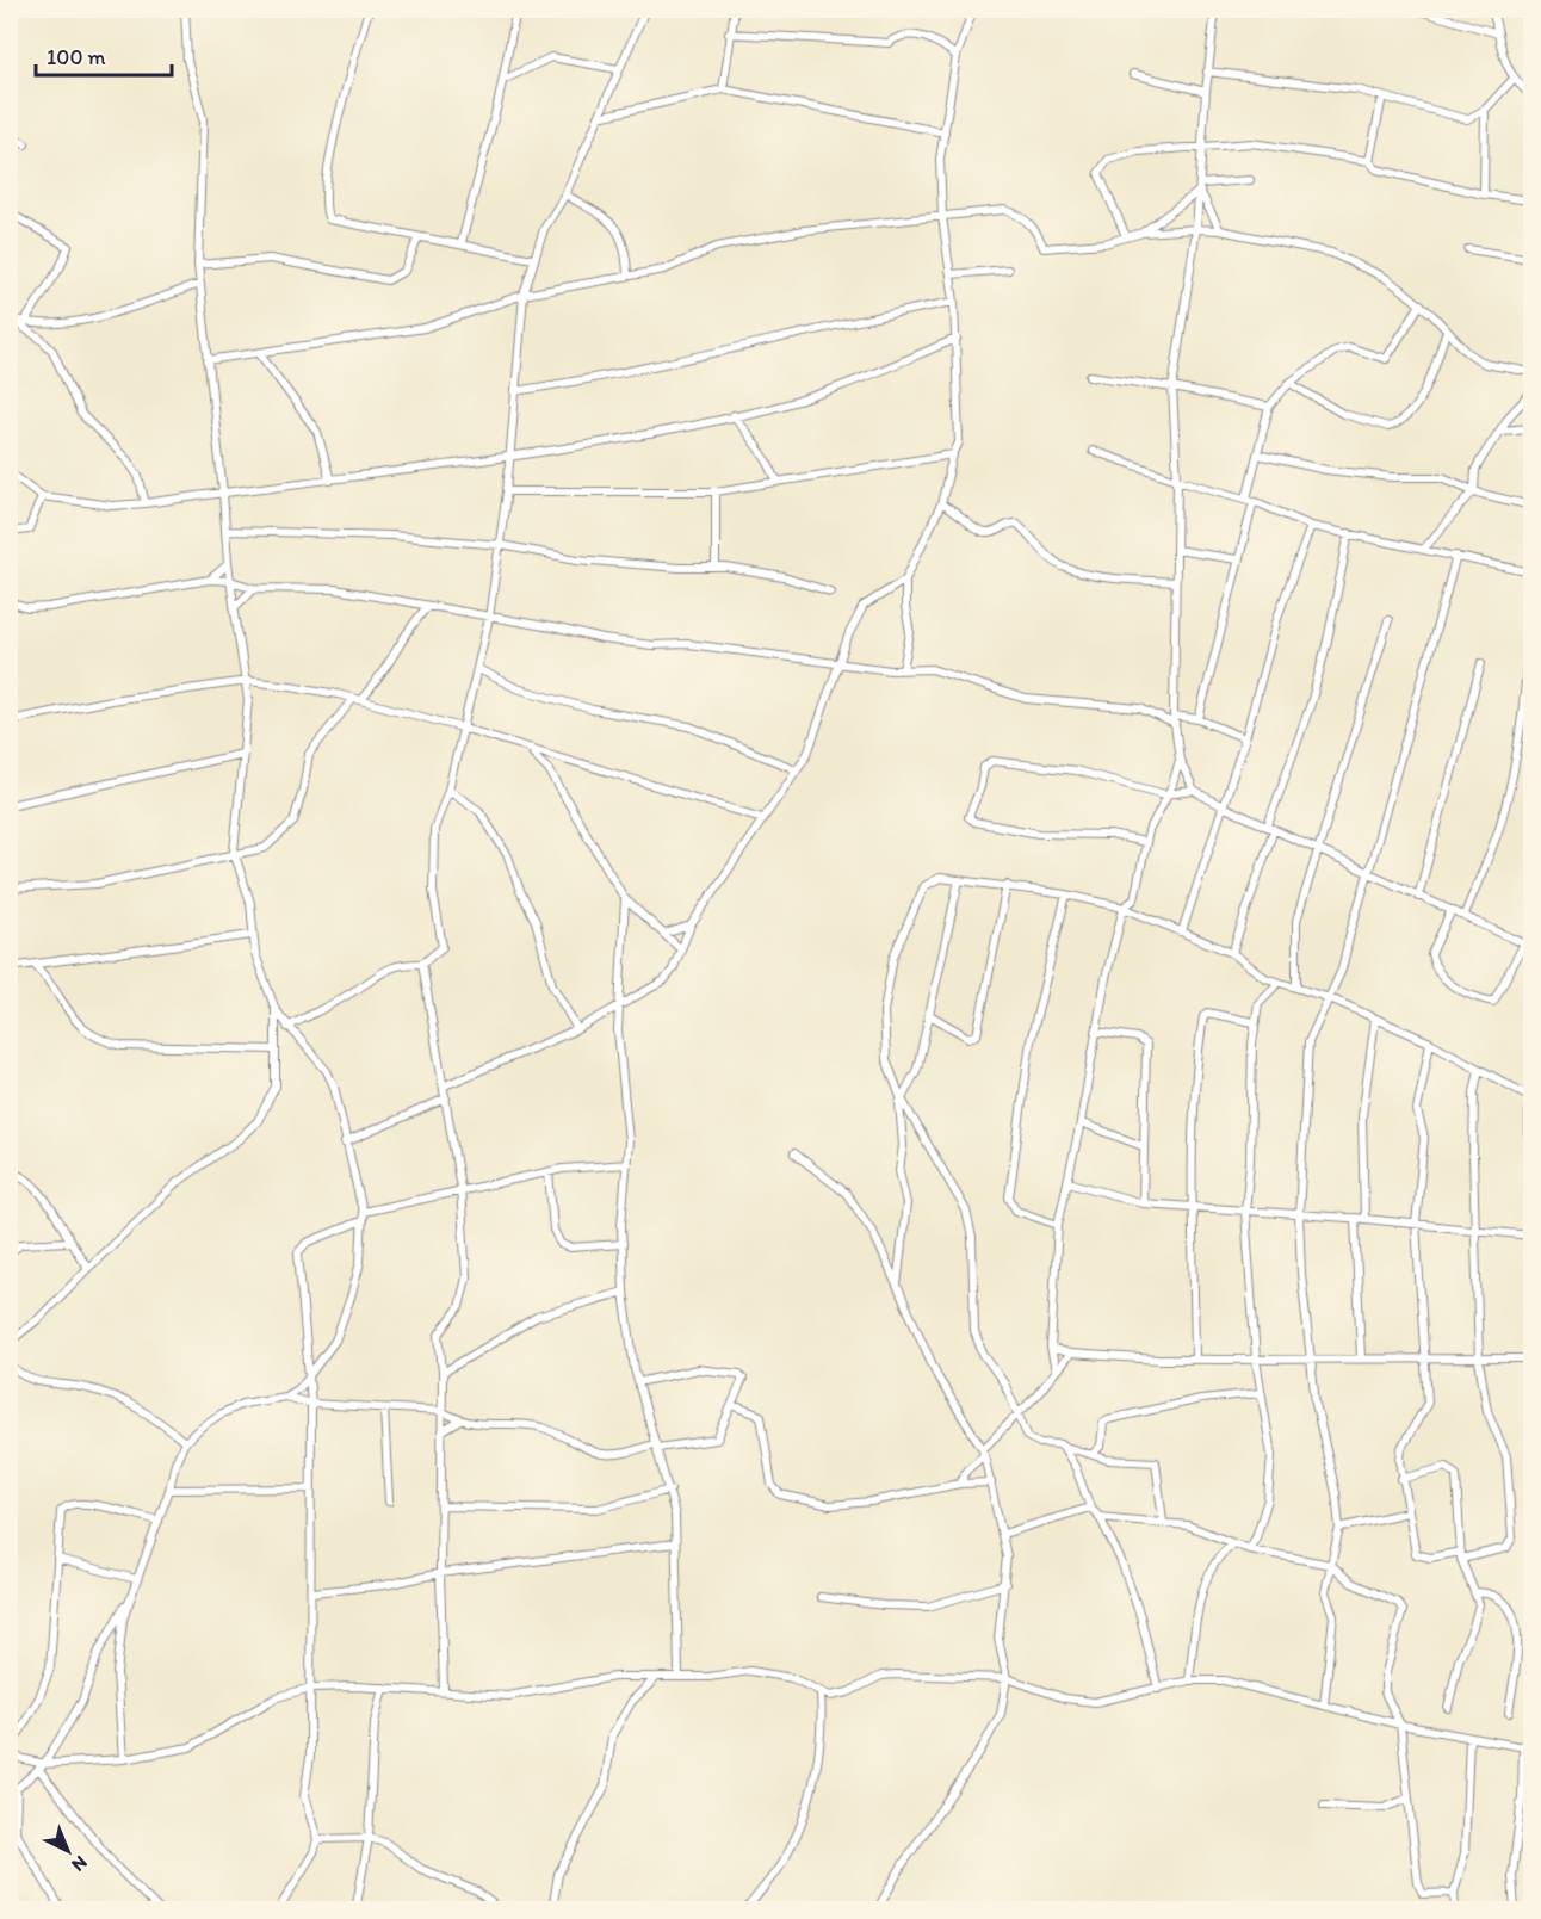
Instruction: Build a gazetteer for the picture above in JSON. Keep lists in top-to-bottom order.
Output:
{
  "scale_bar": "100 m",
  "north": "bottom right"
}
